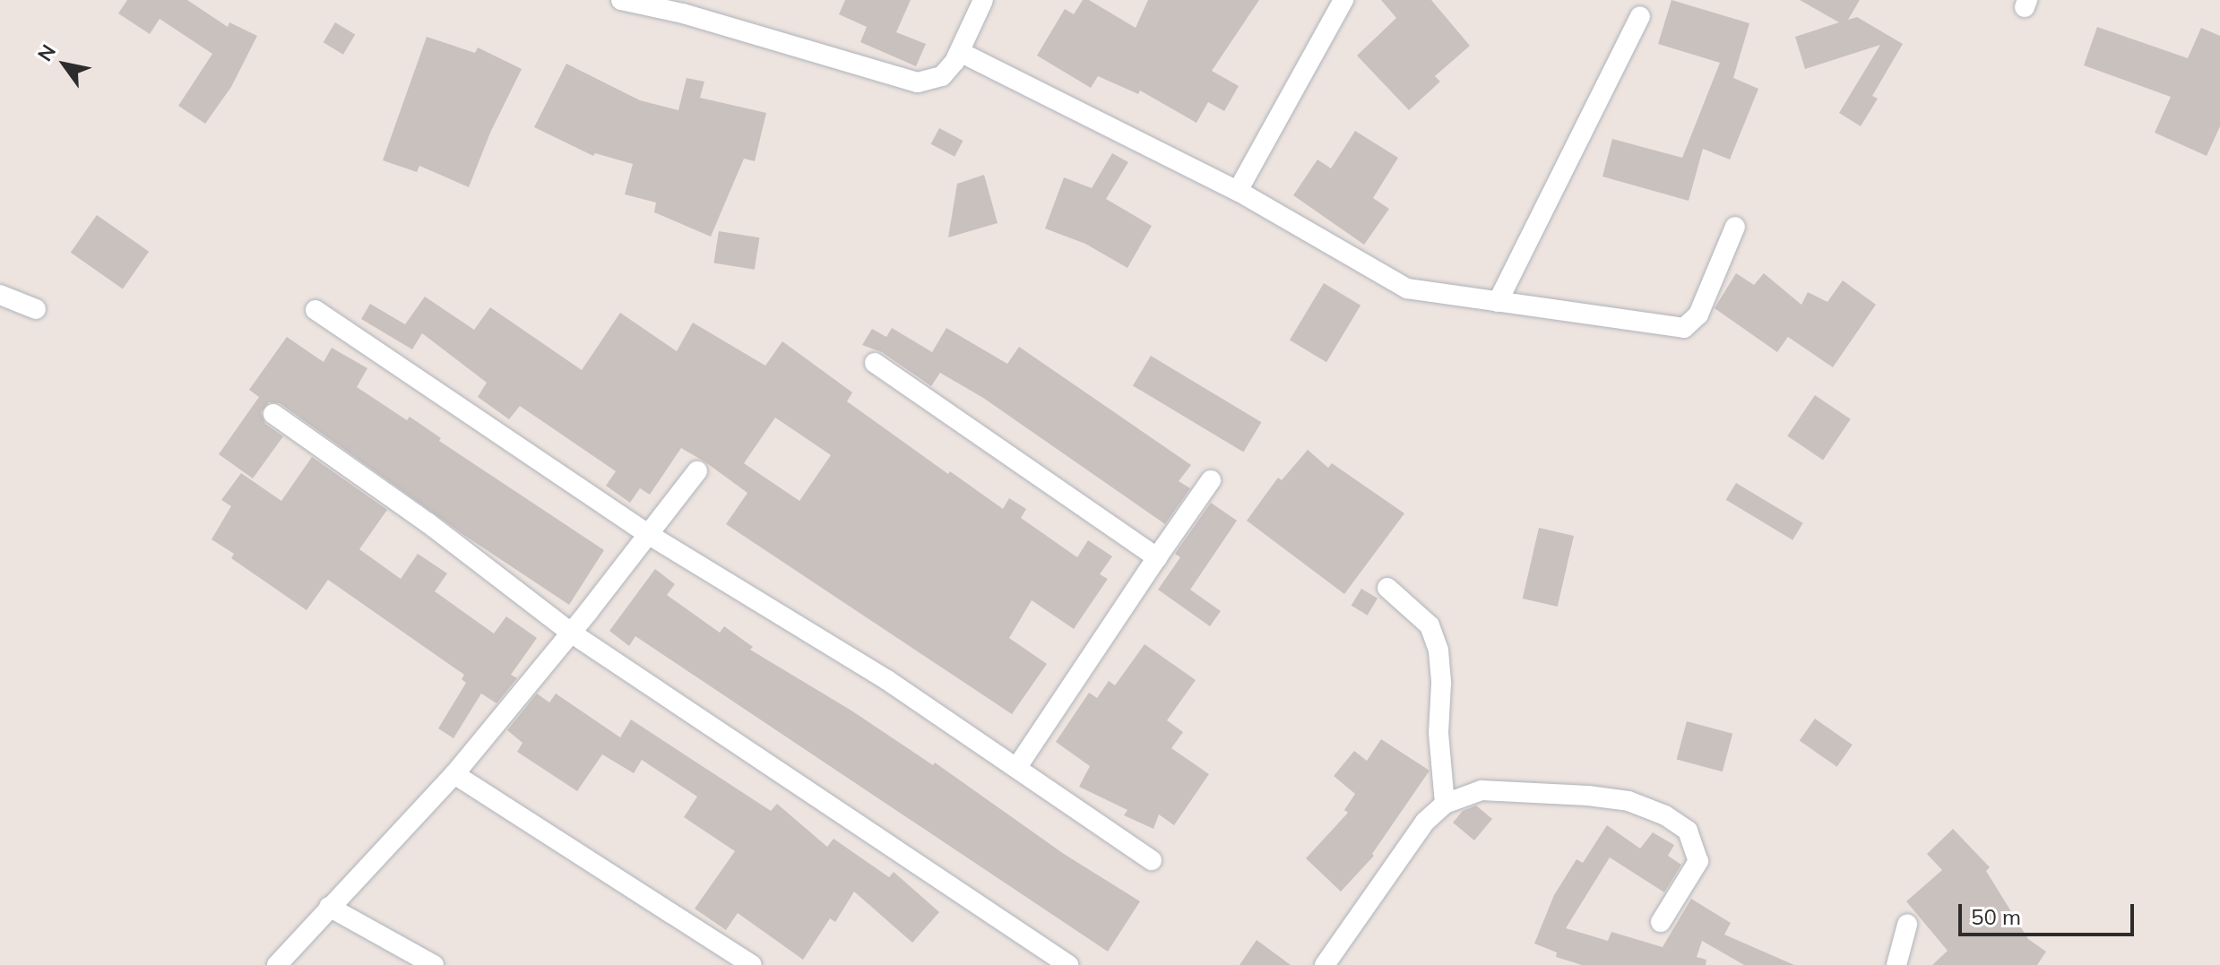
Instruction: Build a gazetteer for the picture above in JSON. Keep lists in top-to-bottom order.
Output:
{
  "scale_bar": "50 m",
  "north": "top left"
}
